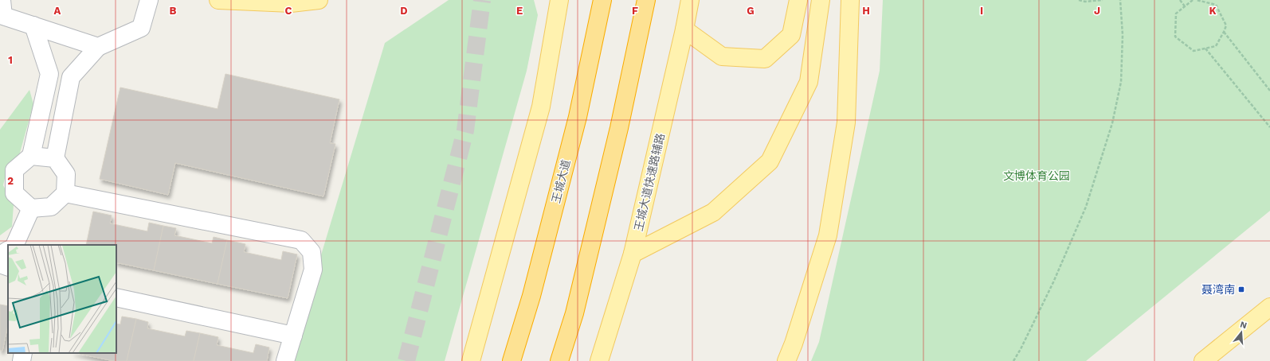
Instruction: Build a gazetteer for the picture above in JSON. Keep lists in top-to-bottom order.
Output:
{
  "streets": {
    "highway": ["王城大道"],
    "main road": ["王城大道快速路辅路"]
  },
  "parks": ["文博体育公园"],
  "places": {
    "transit": ["聂湾南"]
  },
  "north": "top",
  "grid": {
    "columns": [
      "A",
      "B",
      "C",
      "D",
      "E",
      "F",
      "G",
      "H",
      "I",
      "J",
      "K"
    ],
    "rows": ["1", "2"]
  }
}
